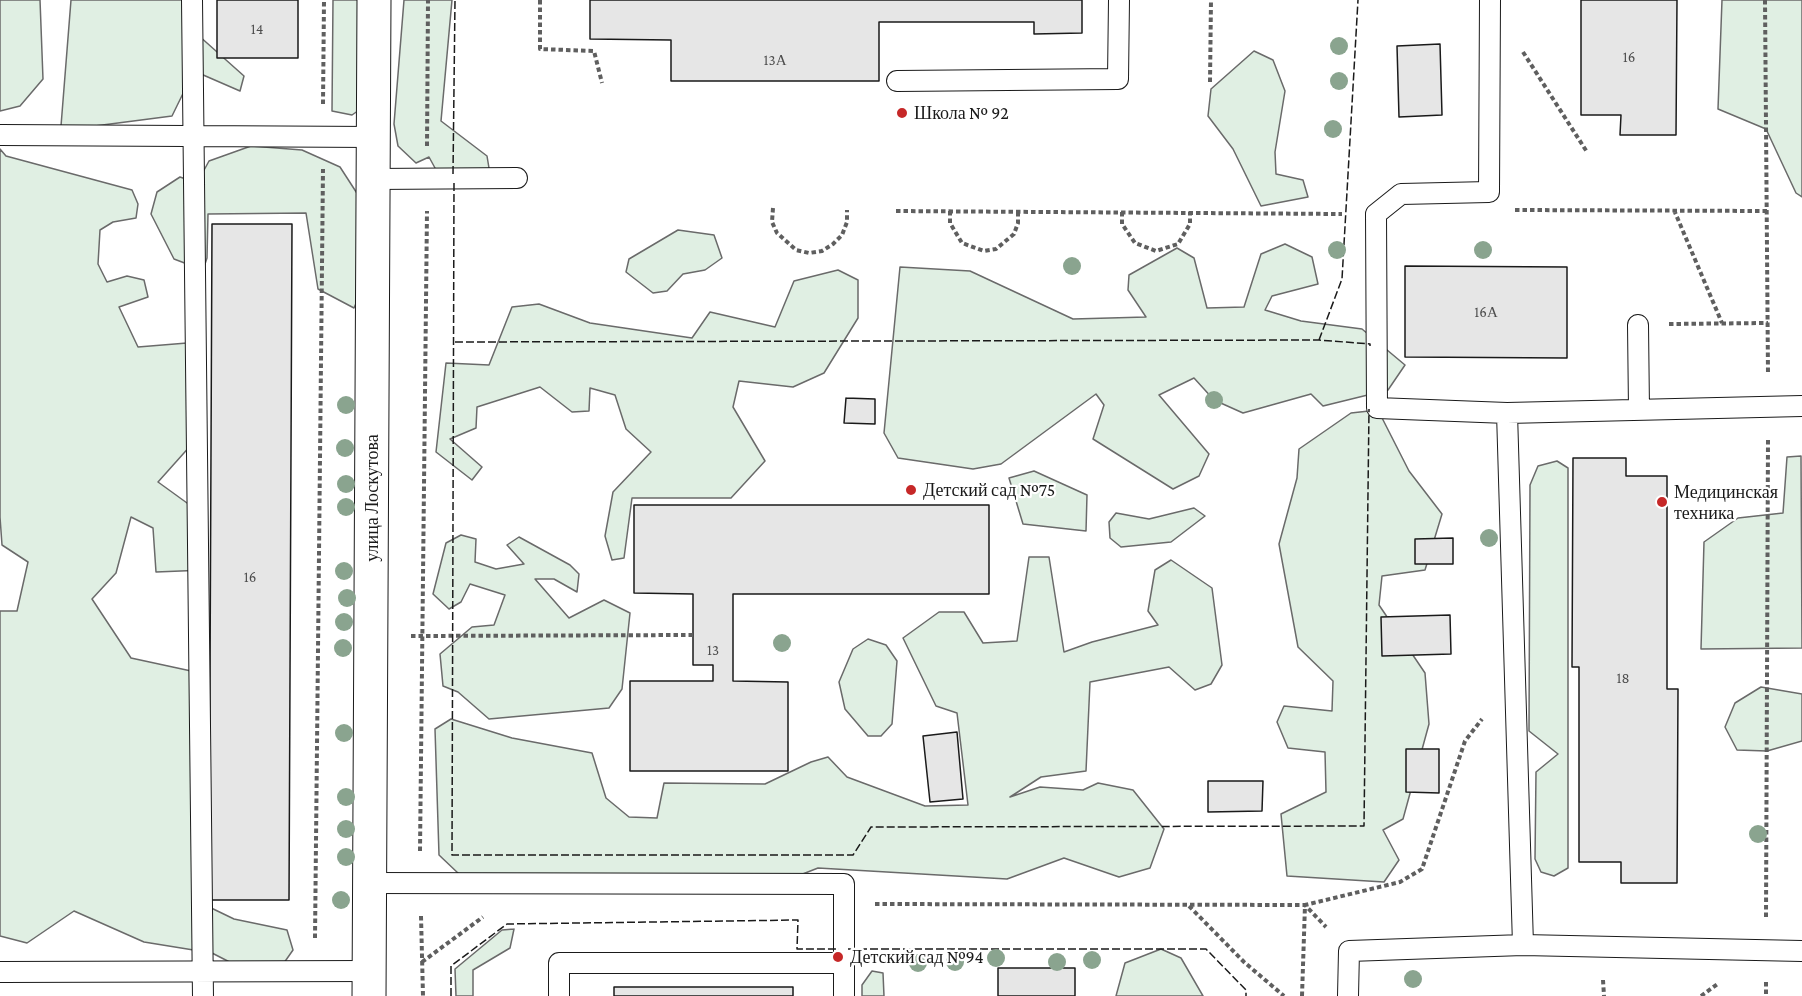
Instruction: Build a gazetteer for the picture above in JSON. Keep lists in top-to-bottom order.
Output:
{
  "streets": {
    "street": ["улица Лоскутова"]
  },
  "places": [
    "Школа № 92",
    "Детский сад №75",
    "Медицинская техника",
    "Детский сад №94"
  ],
  "house_numbers": [
    "14",
    "16",
    "13А",
    "16А",
    "16",
    "13",
    "18"
  ]
}
